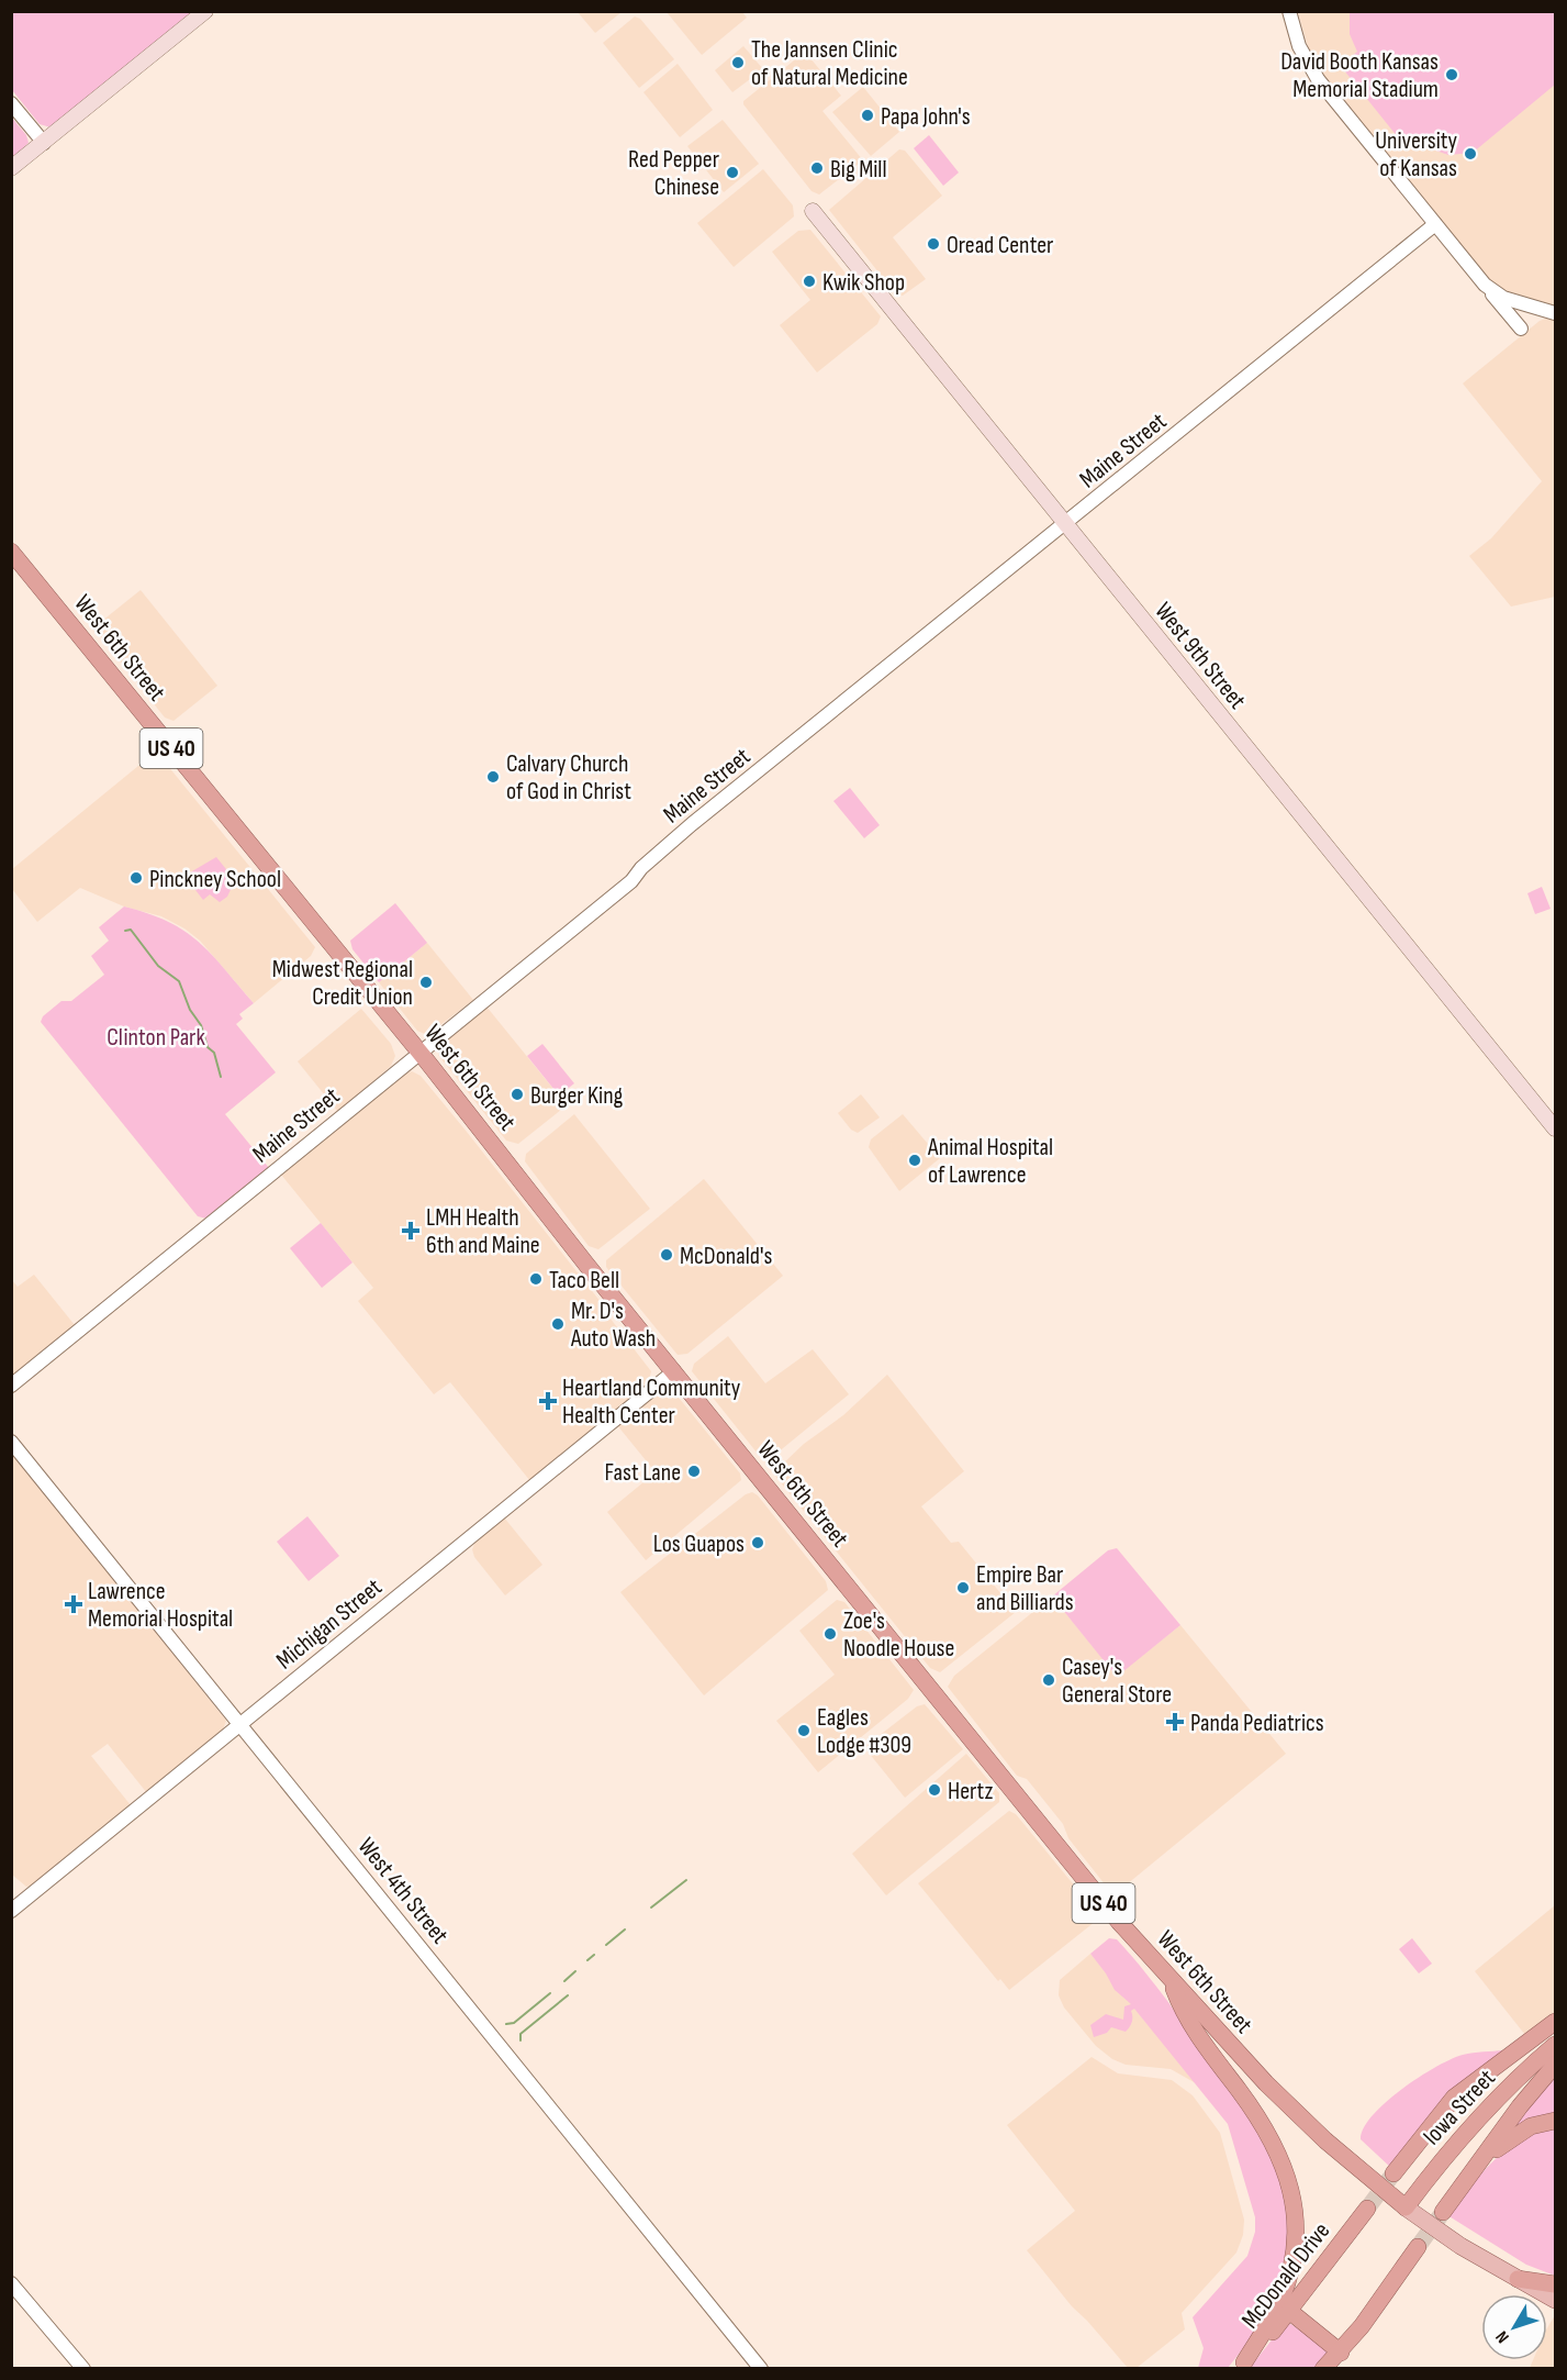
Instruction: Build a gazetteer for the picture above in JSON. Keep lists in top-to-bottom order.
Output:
{
  "streets": {
    "highway": [
      "West 6th Street",
      "US 40",
      "Iowa Street",
      "McDonald Drive"
    ],
    "main road": ["West 9th Street"],
    "street": ["Maine Street", "Michigan Street", "West 4th Street"]
  },
  "crossings": [
    ["Maine Street", "West 6th Street"],
    ["Maine Street", "West 9th Street"],
    ["West 6th Street", "Michigan Street"],
    ["West 6th Street", "Iowa Street"],
    ["Michigan Street", "West 4th Street"]
  ],
  "parks": ["Clinton Park"],
  "places": {
    "other": [
      "The Jannsen Clinic of Natural Medicine",
      "David Booth Kansas Memorial Stadium",
      "Papa John's",
      "University of Kansas",
      "Big Mill",
      "Red Pepper Chinese",
      "Oread Center",
      "Kwik Shop",
      "Calvary Church of God in Christ",
      "Pinckney School",
      "Midwest Regional Credit Union",
      "Burger King",
      "Animal Hospital of Lawrence",
      "McDonald's",
      "Taco Bell",
      "Mr. D's Auto Wash",
      "Fast Lane",
      "Los Guapos",
      "Empire Bar and Billiards",
      "Zoe's Noodle House",
      "Casey's General Store",
      "Eagles Lodge #309",
      "Hertz"
    ],
    "health": [
      "LMH Health 6th and Maine",
      "Heartland Community Health Center",
      "Lawrence Memorial Hospital",
      "Panda Pediatrics"
    ]
  },
  "north": "bottom left"
}
